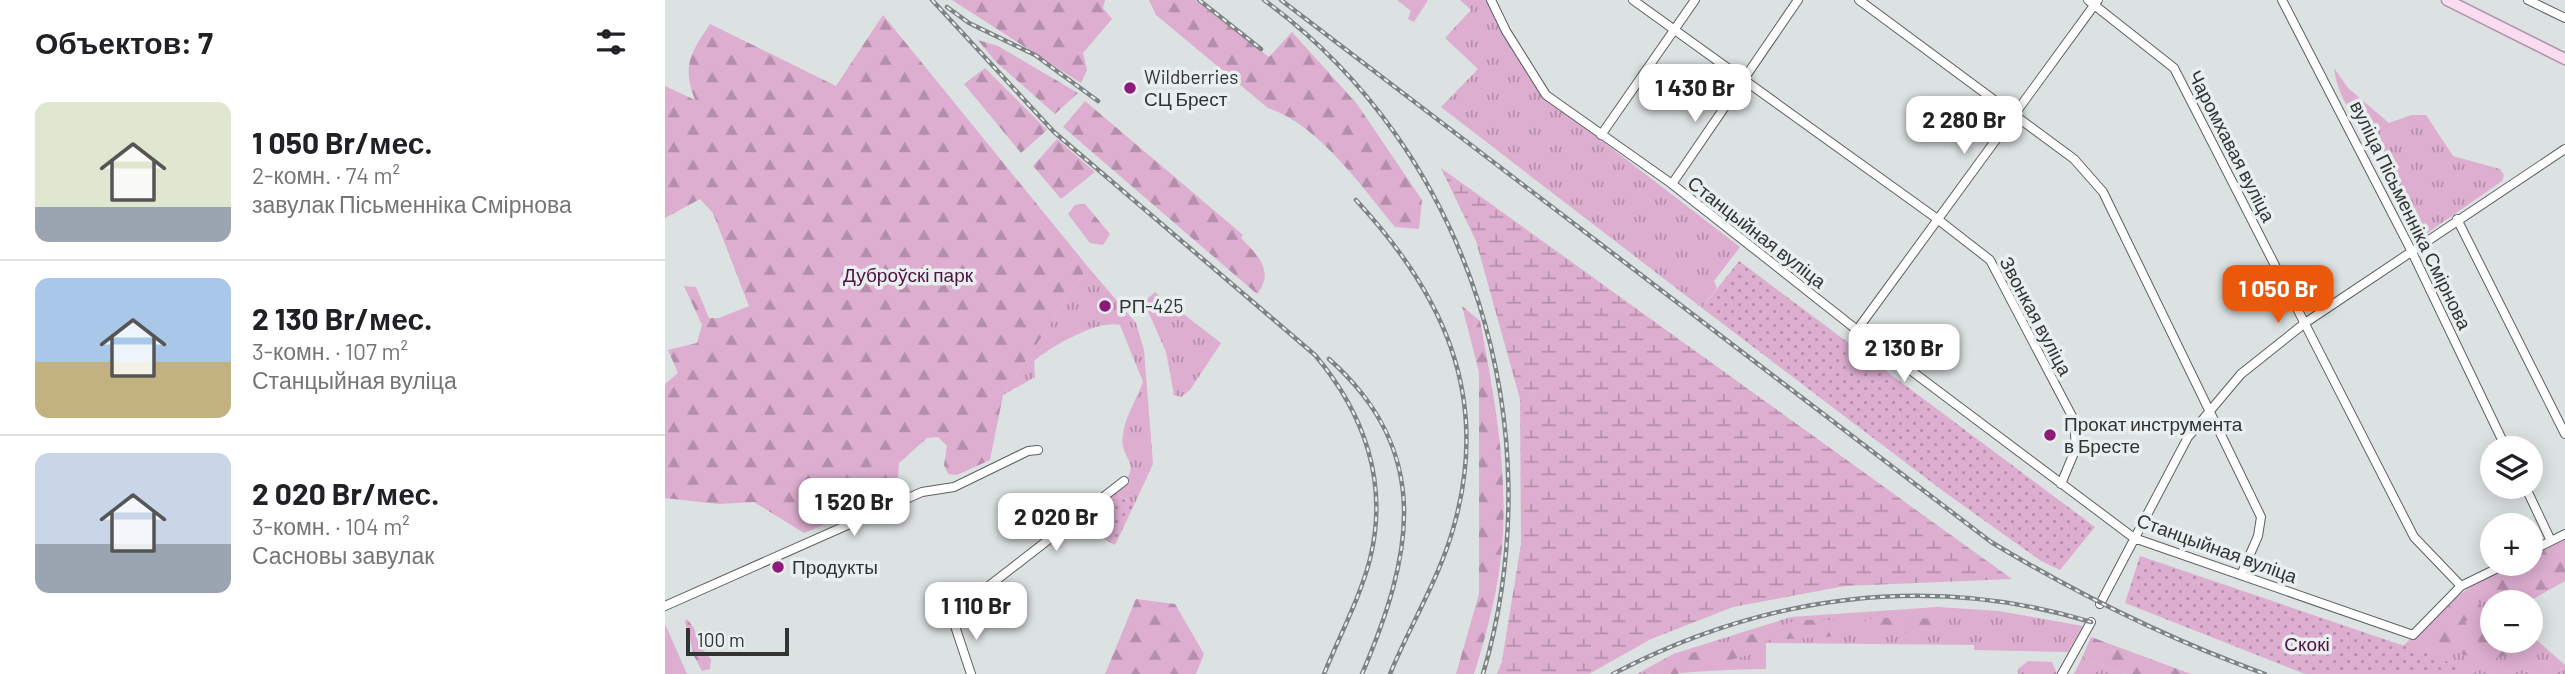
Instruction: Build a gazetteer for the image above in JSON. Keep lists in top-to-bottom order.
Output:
{
  "streets": {
    "street": [
      "Чаромхавая вуліца",
      "вуліца Пісьменніка Смірнова",
      "Станцыйная вуліца",
      "Звонкая вуліца"
    ]
  },
  "crossings": [
    ["Чаромхавая вуліца", "Станцыйная вуліца"],
    ["Станцыйная вуліца", "Звонкая вуліца"]
  ],
  "parks": ["Дуброўскі парк", "Скокі"],
  "places": [
    "Wildberries СЦ Брест",
    "РП-425",
    "Прокат инструмента в Бресте",
    "Продукты"
  ],
  "scale_bar": "100 m",
  "page": {
    "heading": "Объектов: 7",
    "price": [
      "1 430 Br",
      "2 280 Br",
      "1 050 Br",
      "2 130 Br",
      "1 520 Br",
      "2 020 Br",
      "1 110 Br"
    ],
    "list": [
      {
        "name": "1 050 Br/мес.",
        "note": "2-комн. · 74 m² · завулак Пісьменніка Смірнова"
      },
      {
        "name": "2 130 Br/мес.",
        "note": "3-комн. · 107 m² · Станцыйная вуліца"
      },
      {
        "name": "2 020 Br/мес.",
        "note": "3-комн. · 104 m² · Сасновы завулак"
      }
    ],
    "map_buttons": ["+", "−"],
    "scale": "100 m"
  }
}
